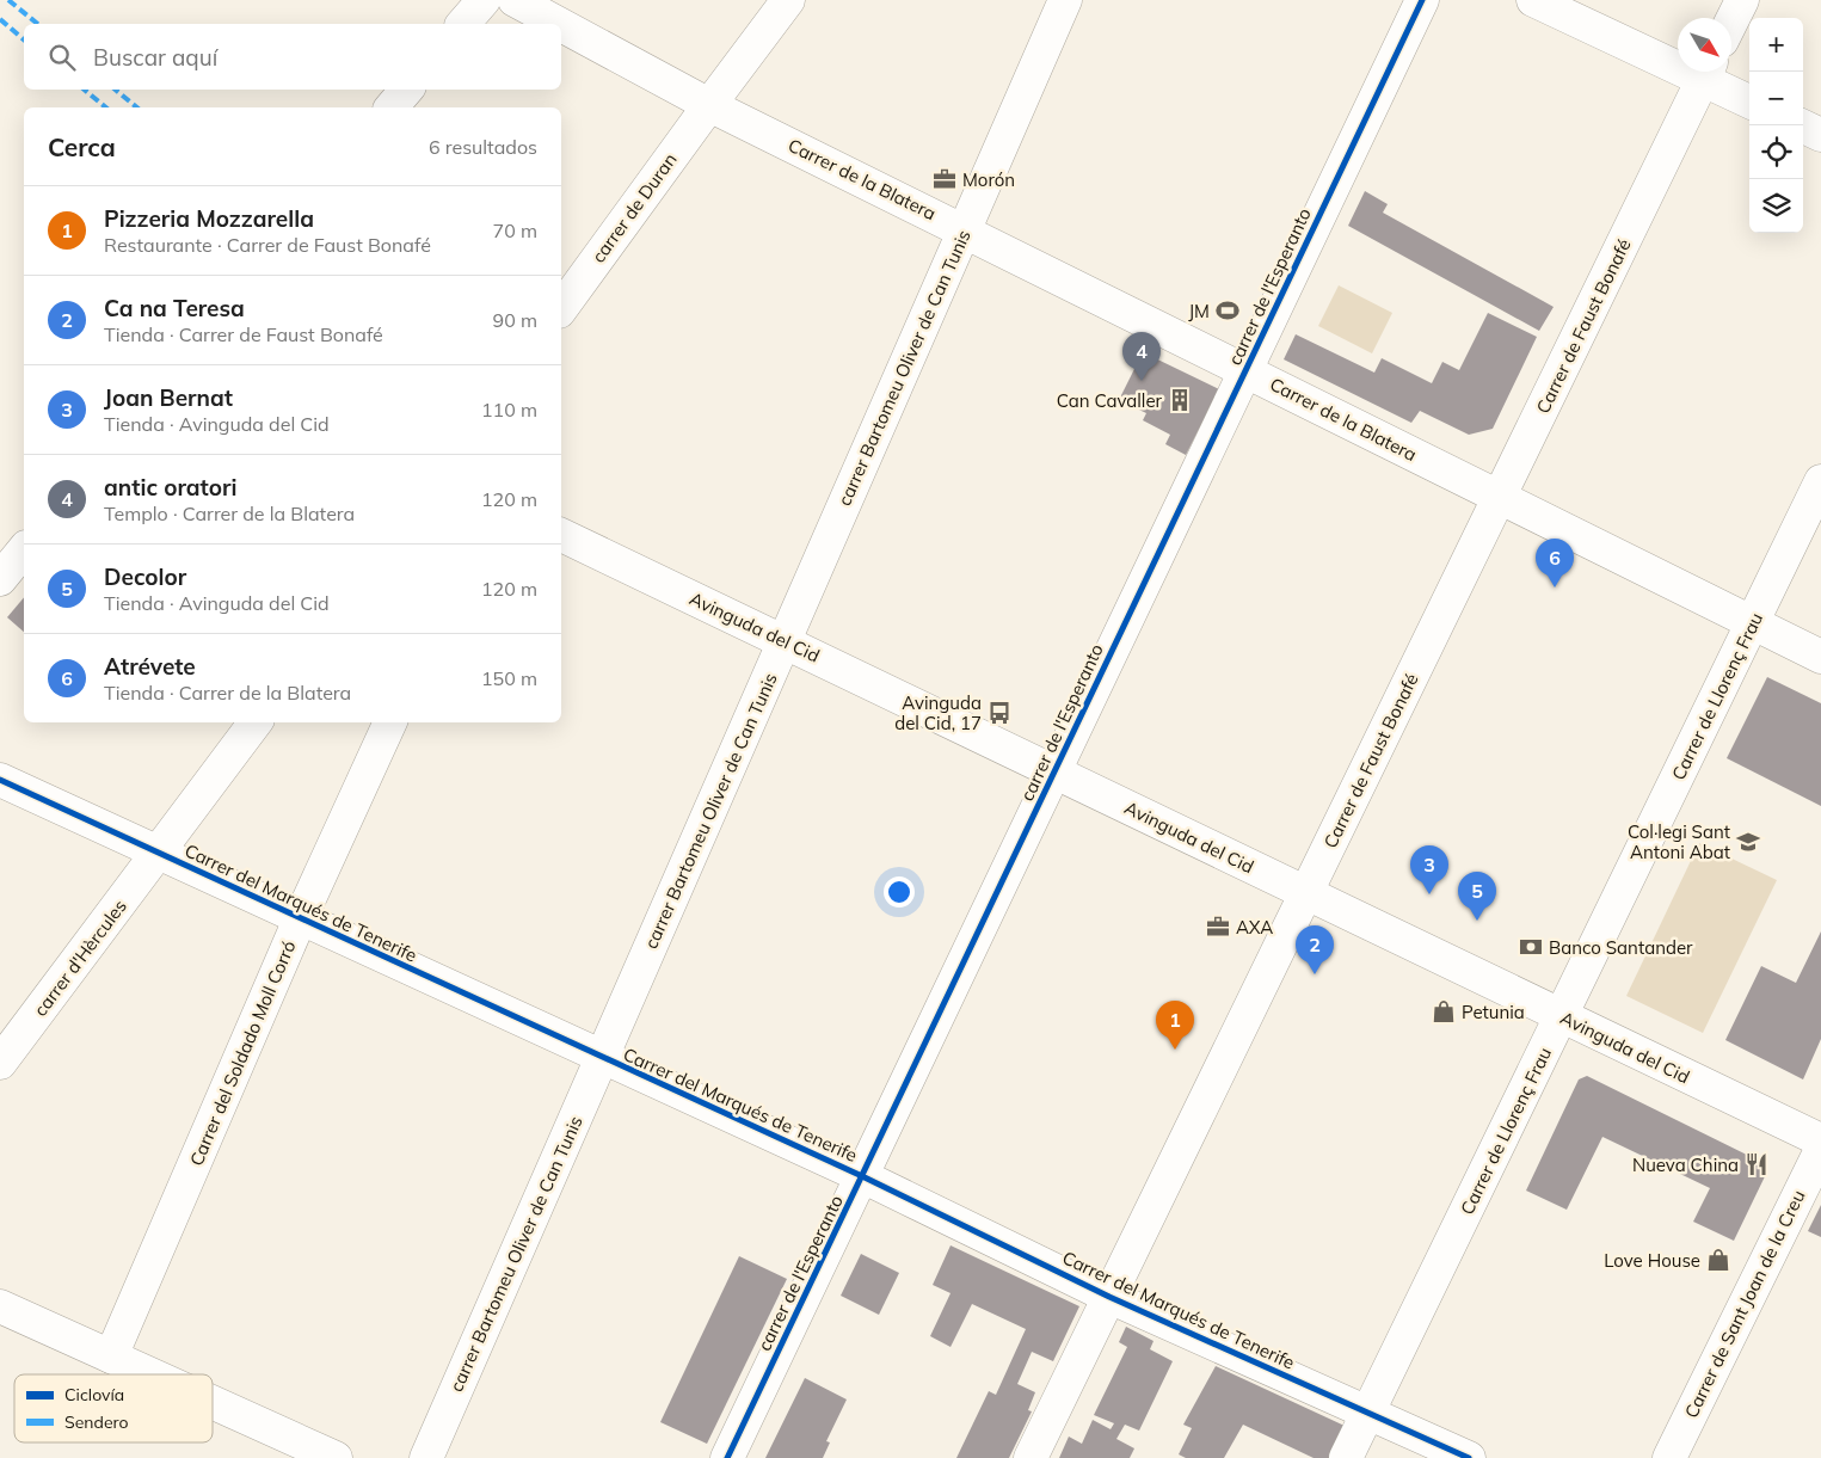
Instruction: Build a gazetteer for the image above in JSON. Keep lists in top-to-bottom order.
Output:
{
  "streets": {
    "street": [
      "Carrer de la Blatera",
      "carrer de Duran",
      "carrer de l'Esperanto",
      "Carrer de Faust Bonafé",
      "carrer Bartomeu Oliver de Can Tunis",
      "Avinguda del Cid",
      "Carrer de Llorenç Frau",
      "Carrer del Marqués de Tenerife",
      "carrer d'Hèrcules",
      "Carrer del Soldado Moll Corró",
      "Carrer de Sant Joan de la Creu"
    ]
  },
  "crossings": [
    ["Carrer de la Blatera", "carrer de Duran"],
    ["Carrer de la Blatera", "carrer de l'Esperanto"],
    ["Carrer de la Blatera", "Carrer de Faust Bonafé"],
    ["Carrer de la Blatera", "carrer Bartomeu Oliver de Can Tunis"],
    ["Carrer de la Blatera", "Carrer de Llorenç Frau"],
    ["carrer de l'Esperanto", "Avinguda del Cid"],
    ["carrer de l'Esperanto", "Carrer del Marqués de Tenerife"],
    ["Carrer de Faust Bonafé", "Avinguda del Cid"],
    ["Carrer de Faust Bonafé", "Carrer del Marqués de Tenerife"],
    ["carrer Bartomeu Oliver de Can Tunis", "Avinguda del Cid"],
    ["carrer Bartomeu Oliver de Can Tunis", "Carrer del Marqués de Tenerife"],
    ["Avinguda del Cid", "Carrer de Llorenç Frau"],
    ["Carrer de Llorenç Frau", "Carrer del Marqués de Tenerife"],
    ["Carrer del Marqués de Tenerife", "carrer d'Hèrcules"],
    ["Carrer del Marqués de Tenerife", "Carrer del Soldado Moll Corró"]
  ],
  "places": {
    "office": ["Morón", "AXA"],
    "sports": ["JM"],
    "building": ["Can Cavaller"],
    "bus stop": ["Avinguda del Cid, 17"],
    "school or university": ["Col·legi Sant Antoni Abat"],
    "bank": ["Banco Santander"],
    "shop": ["Petunia", "Love House"],
    "restaurant": ["Nueva China"]
  },
  "legend": ["Ciclovía", "Sendero"],
  "north": "bottom right",
  "page": {
    "map_buttons": ["+", "−"],
    "search": "Buscar aquí",
    "heading": ["Cerca", "6 resultados"],
    "list": [
      {
        "mark": "1",
        "name": "Pizzeria Mozzarella",
        "note": "Restaurante · Carrer de Faust Bonafé",
        "value": "70 m"
      },
      {
        "mark": "2",
        "name": "Ca na Teresa",
        "note": "Tienda · Carrer de Faust Bonafé",
        "value": "90 m"
      },
      {
        "mark": "3",
        "name": "Joan Bernat",
        "note": "Tienda · Avinguda del Cid",
        "value": "110 m"
      },
      {
        "mark": "4",
        "name": "antic oratori",
        "note": "Templo · Carrer de la Blatera",
        "value": "120 m"
      },
      {
        "mark": "5",
        "name": "Decolor",
        "note": "Tienda · Avinguda del Cid",
        "value": "120 m"
      },
      {
        "mark": "6",
        "name": "Atrévete",
        "note": "Tienda · Carrer de la Blatera",
        "value": "150 m"
      }
    ],
    "pins": [
      "4",
      "6",
      "3",
      "5",
      "2",
      "1"
    ]
  }
}
